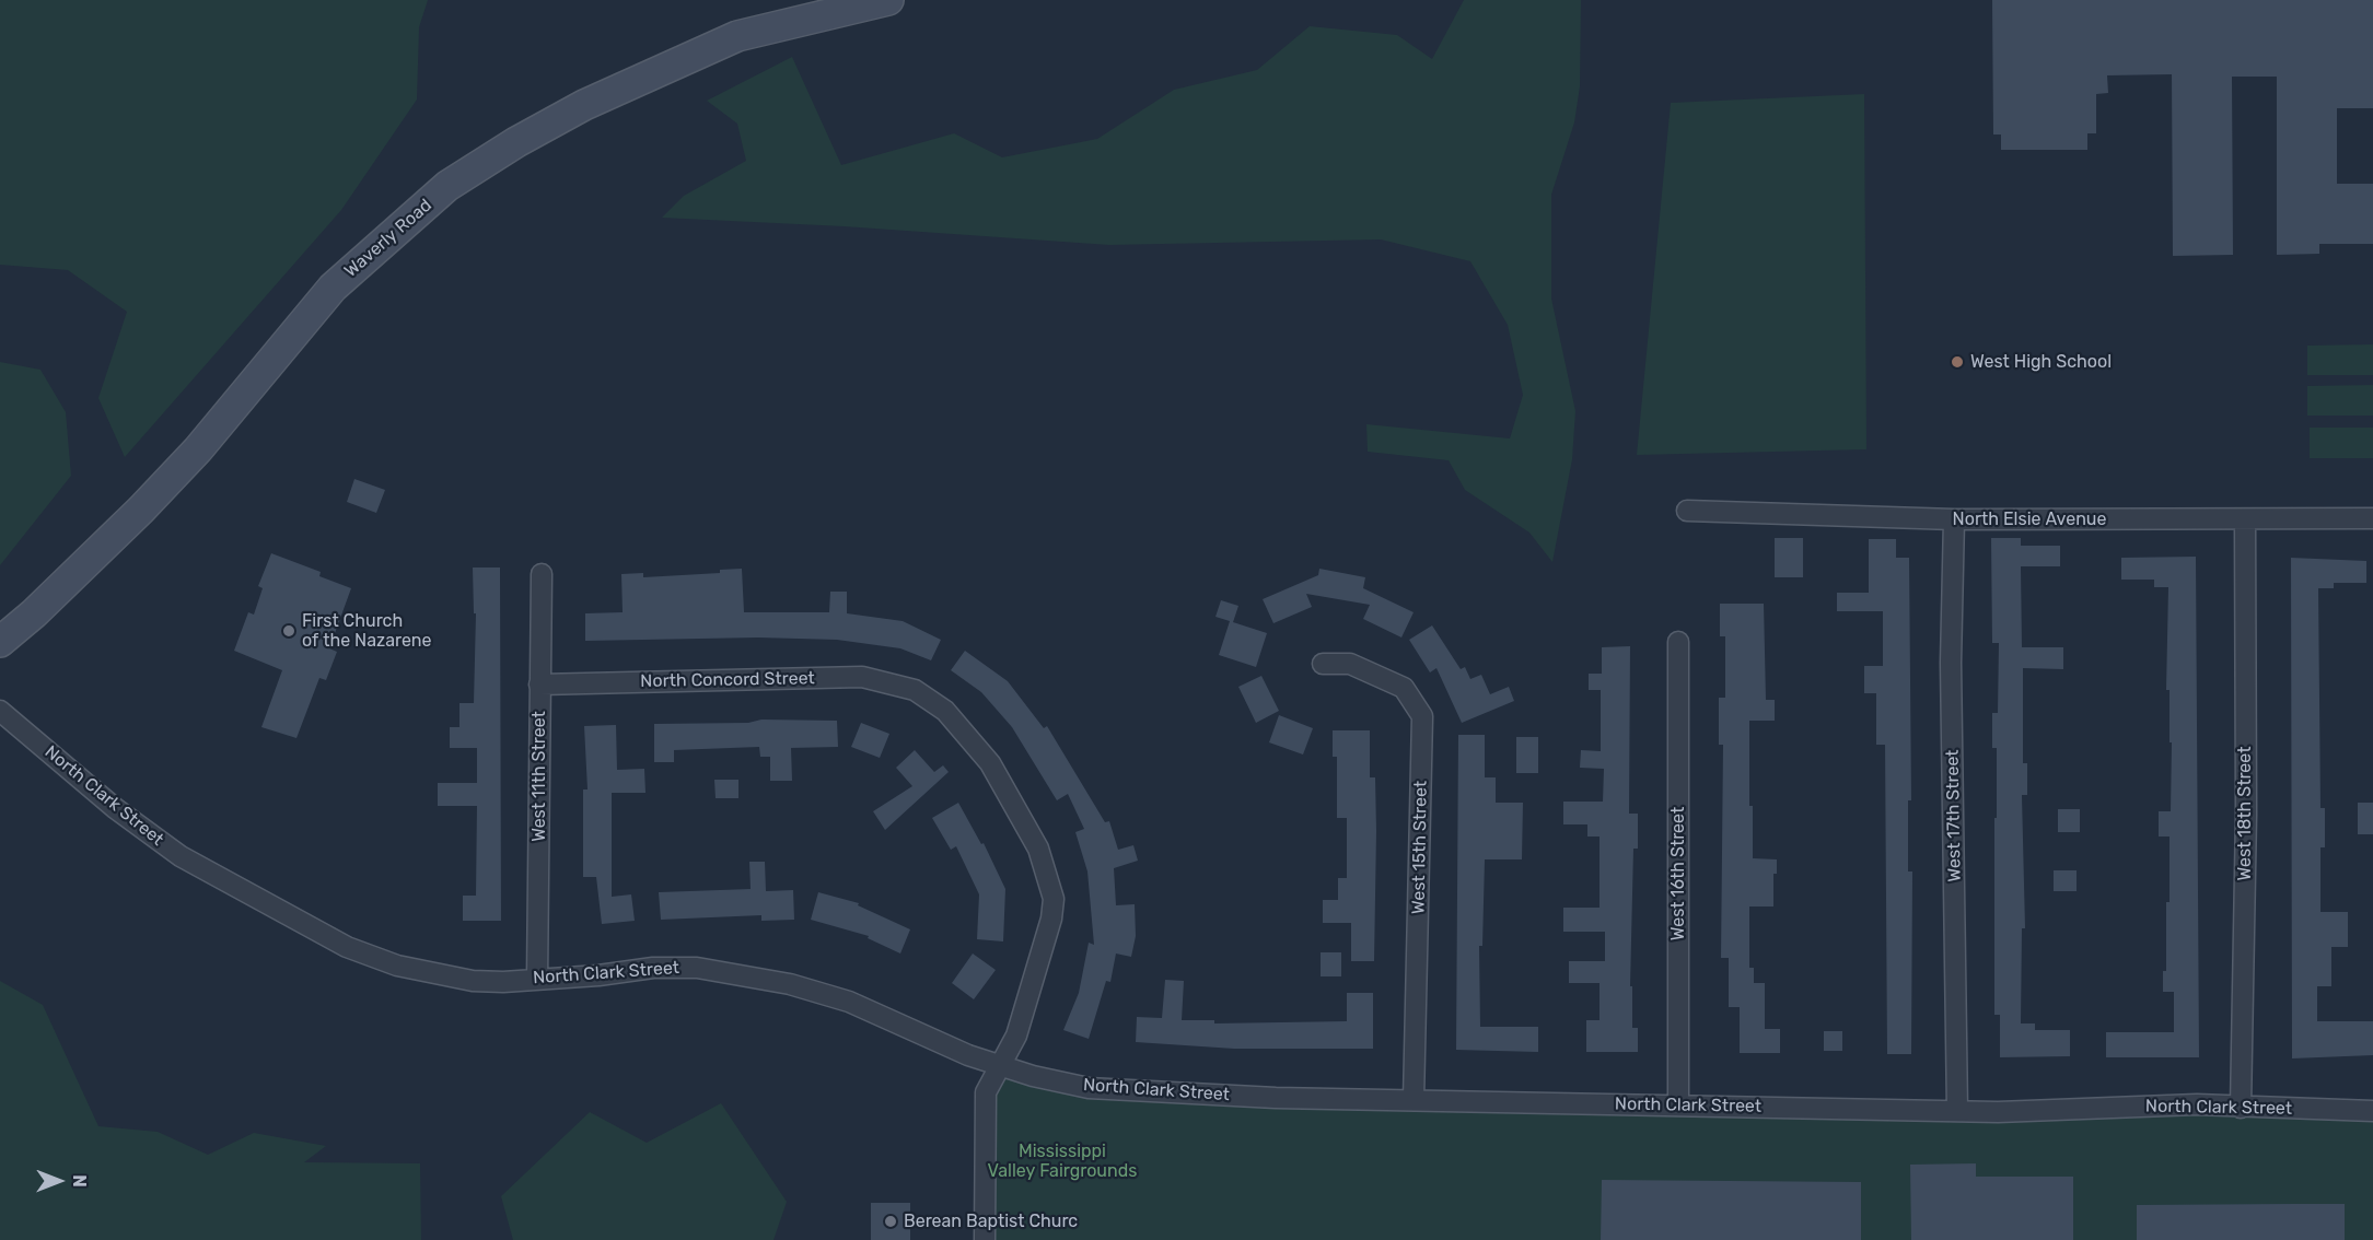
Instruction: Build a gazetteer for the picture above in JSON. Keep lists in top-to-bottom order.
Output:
{
  "streets": {
    "street": [
      "Waverly Road",
      "North Elsie Avenue",
      "North Concord Street",
      "West 11th Street",
      "North Clark Street",
      "West 18th Street",
      "West 17th Street",
      "West 15th Street",
      "West 16th Street"
    ]
  },
  "crossings": [
    ["North Elsie Avenue", "West 18th Street"],
    ["North Elsie Avenue", "West 17th Street"],
    ["North Concord Street", "West 11th Street"],
    ["North Concord Street", "North Clark Street"],
    ["West 11th Street", "North Clark Street"],
    ["North Clark Street", "West 18th Street"],
    ["North Clark Street", "West 17th Street"],
    ["North Clark Street", "West 15th Street"],
    ["North Clark Street", "West 16th Street"]
  ],
  "parks": ["Mississippi Valley Fairgrounds"],
  "places": ["West High School", "First Church of the Nazarene", "Berean Baptist Churc"],
  "north": "right"
}
